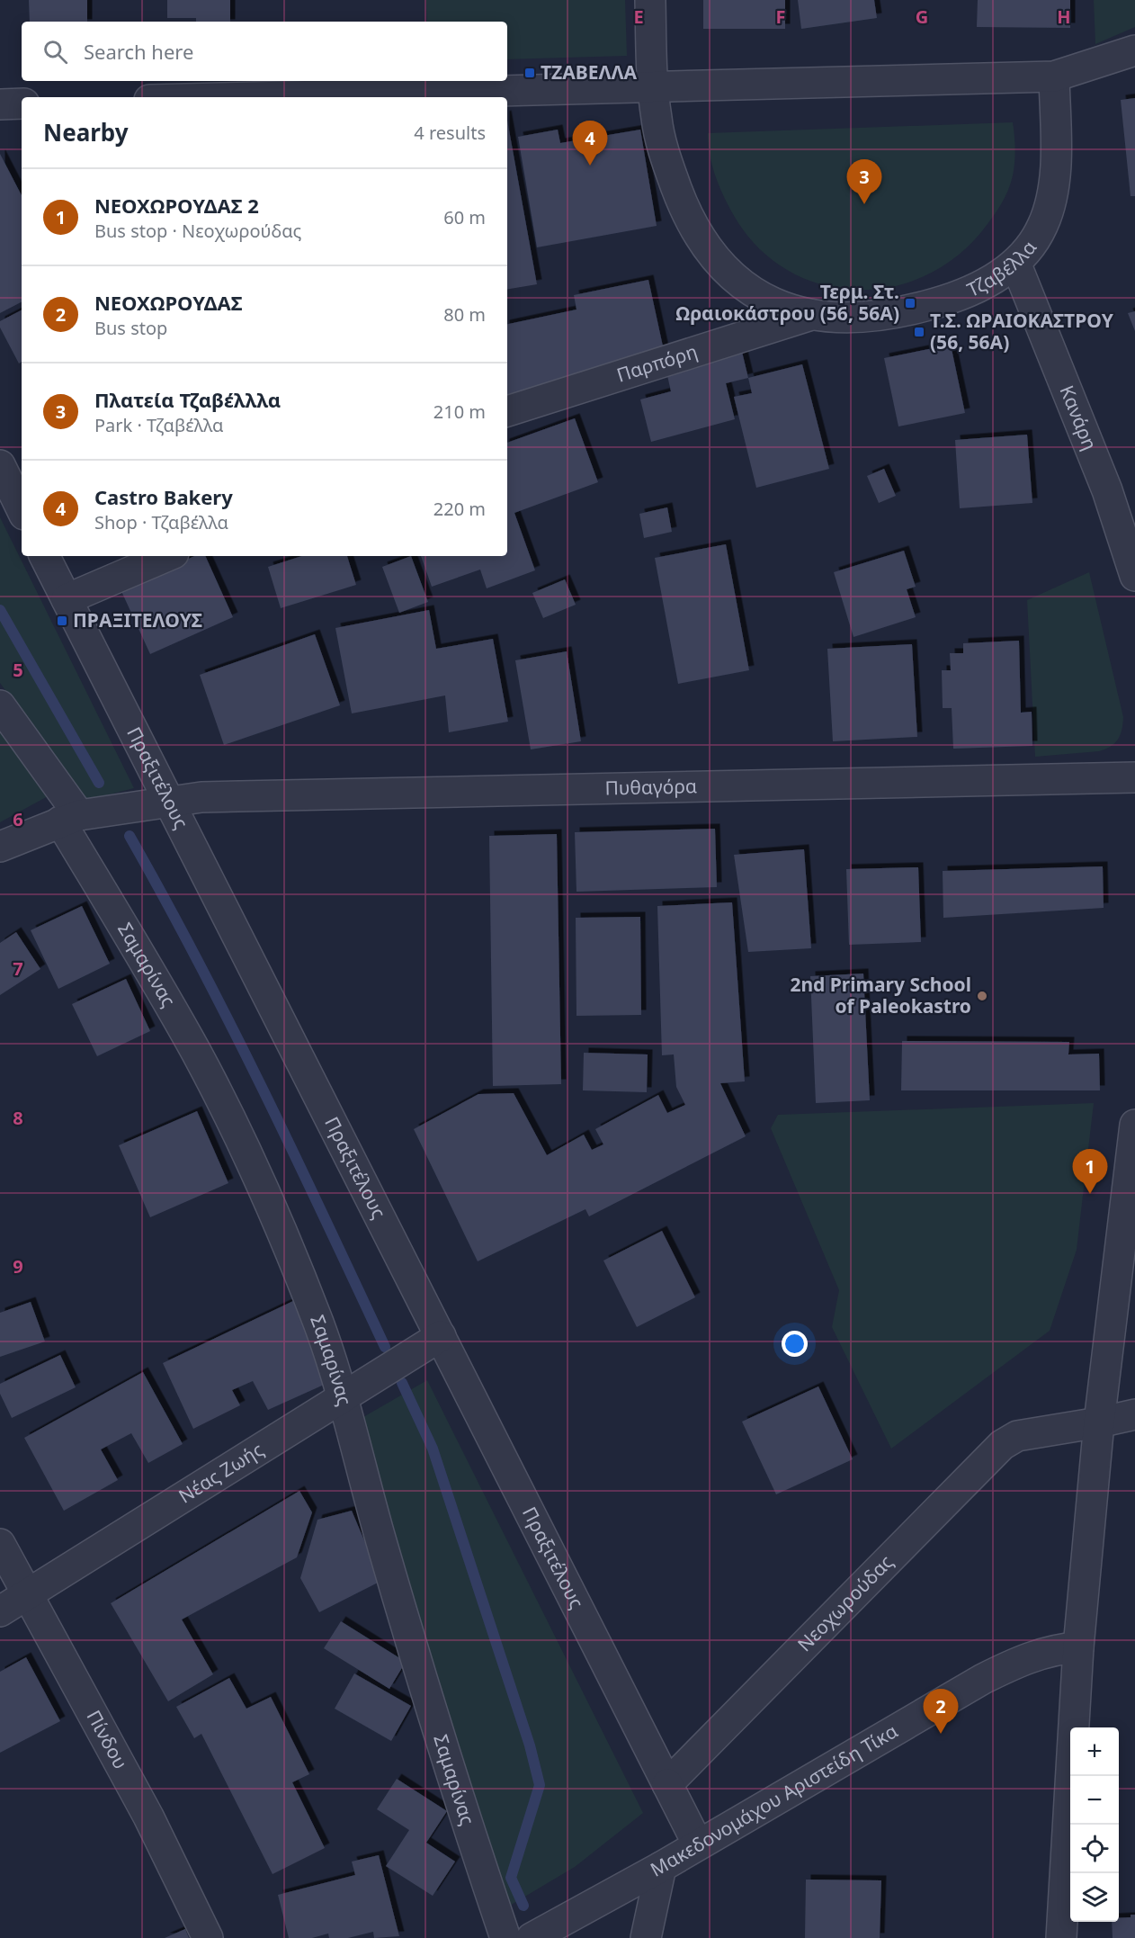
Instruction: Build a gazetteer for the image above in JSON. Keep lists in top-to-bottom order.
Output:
{
  "streets": {
    "street": [
      "Τζαβέλλα",
      "Παρπόρη",
      "Κανάρη",
      "Πραξιτέλους",
      "Πυθαγόρα",
      "Σαμαρίνας",
      "Νέας Ζωής",
      "Νεοχωρούδας",
      "Πίνδου",
      "Μακεδονομάχου Αριστείδη Τίκα"
    ]
  },
  "crossings": [
    ["Τζαβέλλα", "Παρπόρη"],
    ["Τζαβέλλα", "Κανάρη"],
    ["Πραξιτέλους", "Πυθαγόρα"],
    ["Πραξιτέλους", "Νέας Ζωής"],
    ["Πραξιτέλους", "Νεοχωρούδας"],
    ["Πυθαγόρα", "Σαμαρίνας"],
    ["Σαμαρίνας", "Νέας Ζωής"],
    ["Νέας Ζωής", "Πίνδου"]
  ],
  "places": {
    "transit": [
      "ΤΖΑΒΕΛΛΑ",
      "Τερμ. Στ. Ωραιοκάστρου (56, 56Α)",
      "Τ.Σ. ΩΡΑΙΟΚΑΣΤΡΟΥ (56, 56Α)",
      "ΠΡΑΞΙΤΕΛΟΥΣ"
    ],
    "other": ["2nd Primary School of Paleokastro"]
  },
  "page": {
    "search": "Search here",
    "heading": ["Nearby", "4 results"],
    "pins": [
      "4",
      "3",
      "1",
      "2"
    ],
    "list": [
      {
        "mark": "1",
        "name": "ΝΕΟΧΩΡΟΥΔΑΣ 2",
        "note": "Bus stop · Νεοχωρούδας",
        "value": "60 m"
      },
      {
        "mark": "2",
        "name": "ΝΕΟΧΩΡΟΥΔΑΣ",
        "note": "Bus stop",
        "value": "80 m"
      },
      {
        "mark": "3",
        "name": "Πλατεία Τζαβέλλλα",
        "note": "Park · Τζαβέλλα",
        "value": "210 m"
      },
      {
        "mark": "4",
        "name": "Castro Bakery",
        "note": "Shop · Τζαβέλλα",
        "value": "220 m"
      }
    ],
    "map_buttons": ["+", "−"]
  },
  "grid": {
    "columns": [
      "E",
      "F",
      "G",
      "H"
    ],
    "rows": [
      "5",
      "6",
      "7",
      "8",
      "9"
    ]
  }
}
